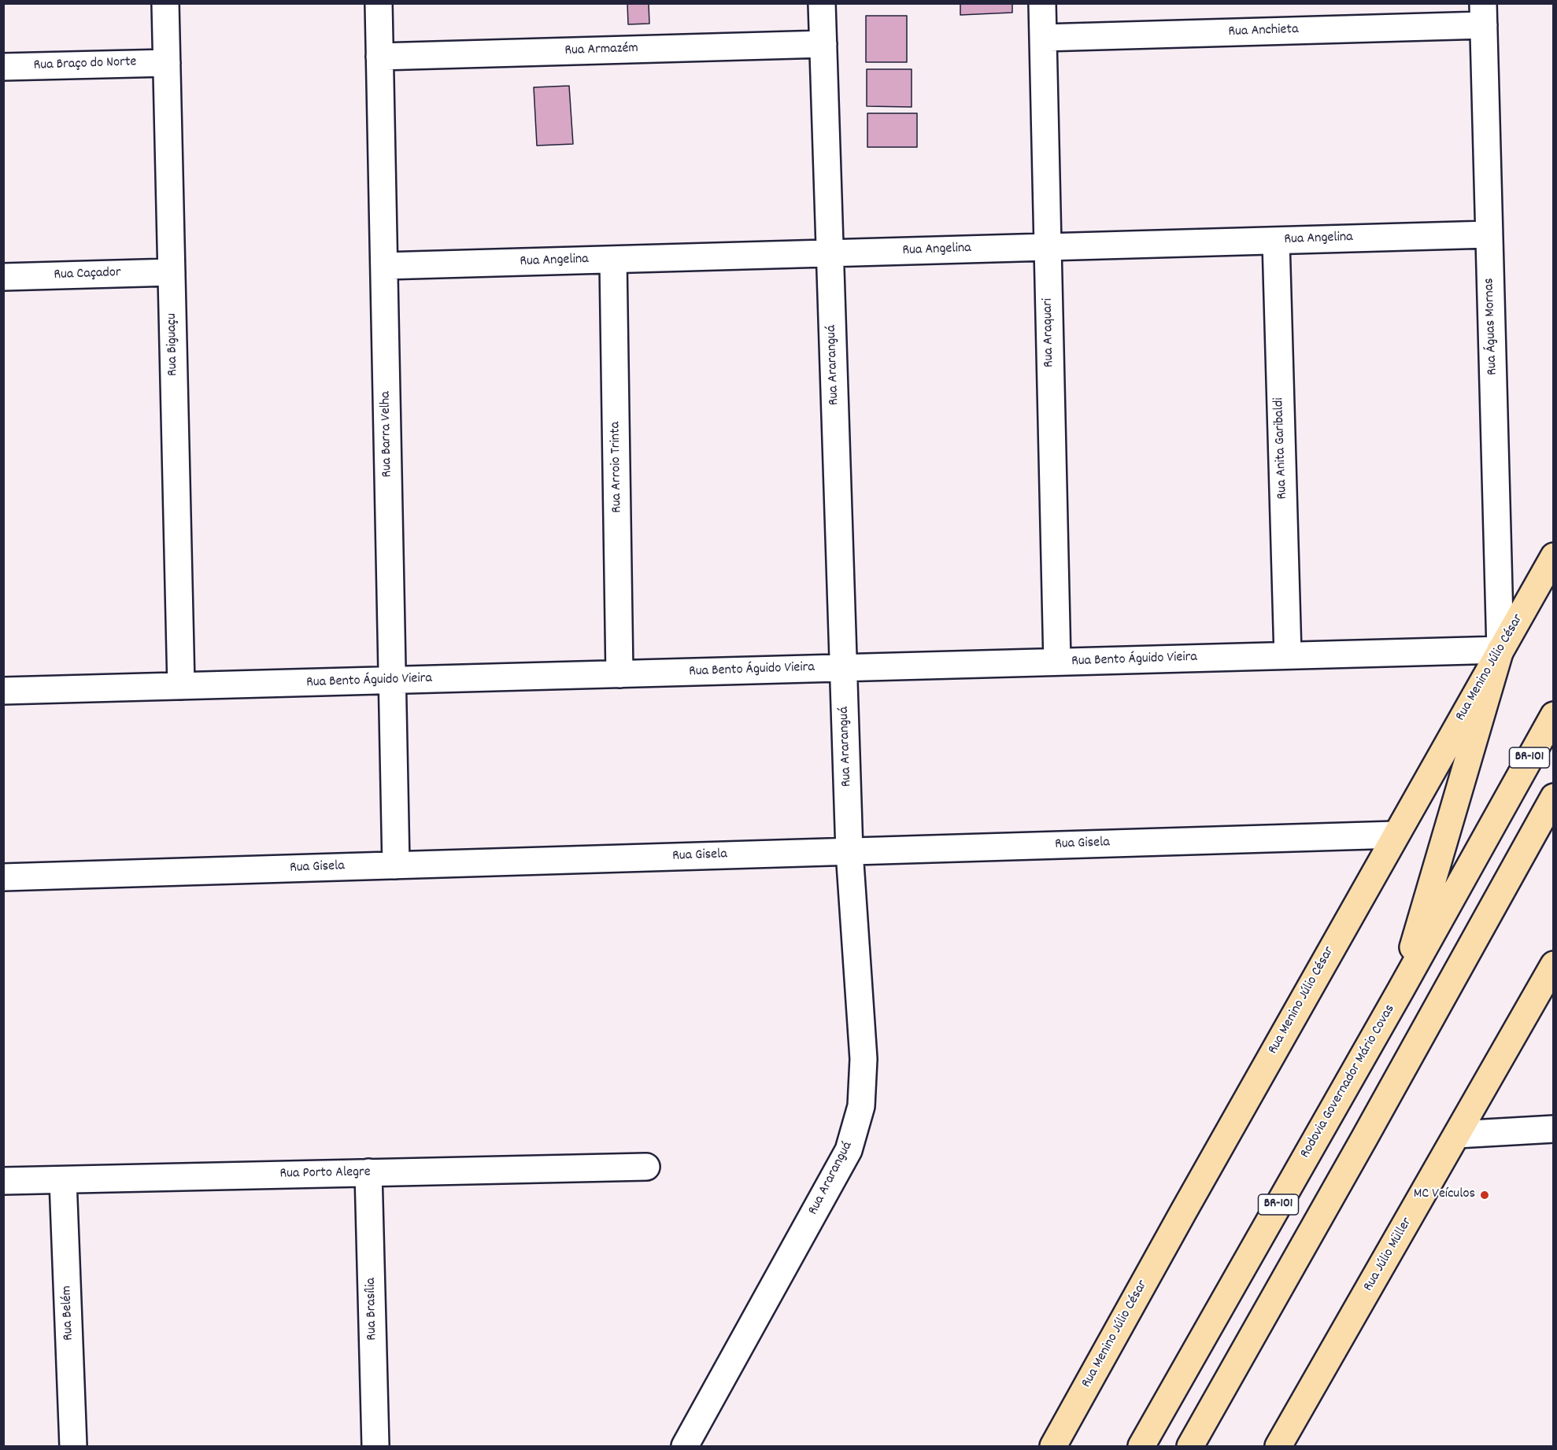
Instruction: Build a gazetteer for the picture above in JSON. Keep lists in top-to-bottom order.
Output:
{
  "streets": {
    "main road": [
      "Rua Menino Júlio César",
      "BR-101",
      "Rodovia Governador Mário Covas",
      "Rua Júlio Müller"
    ],
    "street": [
      "Rua Anchieta",
      "Rua Armazém",
      "Rua Braço do Norte",
      "Rua Angelina",
      "Rua Caçador",
      "Rua Águas Mornas",
      "Rua Araquari",
      "Rua Biguaçu",
      "Rua Araranguá",
      "Rua Barra Velha",
      "Rua Anita Garibaldi",
      "Rua Arroio Trinta",
      "Rua Bento Águido Vieira",
      "Rua Gisela",
      "Rua Porto Alegre",
      "Rua Brasília",
      "Rua Belém"
    ]
  },
  "crossings": [
    ["Rua Anchieta", "Rua Águas Mornas"],
    ["Rua Anchieta", "Rua Araquari"],
    ["Rua Armazém", "Rua Araranguá"],
    ["Rua Armazém", "Rua Barra Velha"],
    ["Rua Braço do Norte", "Rua Biguaçu"],
    ["Rua Angelina", "Rua Águas Mornas"],
    ["Rua Angelina", "Rua Araquari"],
    ["Rua Angelina", "Rua Araranguá"],
    ["Rua Angelina", "Rua Barra Velha"],
    ["Rua Angelina", "Rua Anita Garibaldi"],
    ["Rua Angelina", "Rua Arroio Trinta"],
    ["Rua Caçador", "Rua Biguaçu"],
    ["Rua Águas Mornas", "Rua Bento Águido Vieira"],
    ["Rua Águas Mornas", "Rua Menino Júlio César"],
    ["Rua Araquari", "Rua Bento Águido Vieira"],
    ["Rua Biguaçu", "Rua Bento Águido Vieira"],
    ["Rua Araranguá", "Rua Bento Águido Vieira"],
    ["Rua Araranguá", "Rua Gisela"],
    ["Rua Barra Velha", "Rua Bento Águido Vieira"],
    ["Rua Barra Velha", "Rua Gisela"],
    ["Rua Anita Garibaldi", "Rua Bento Águido Vieira"],
    ["Rua Arroio Trinta", "Rua Bento Águido Vieira"],
    ["Rua Bento Águido Vieira", "Rua Menino Júlio César"],
    ["Rua Menino Júlio César", "Rua Gisela"],
    ["Rua Porto Alegre", "Rua Brasília"],
    ["Rua Porto Alegre", "Rua Belém"]
  ],
  "places": ["MC Veículos"]
}
